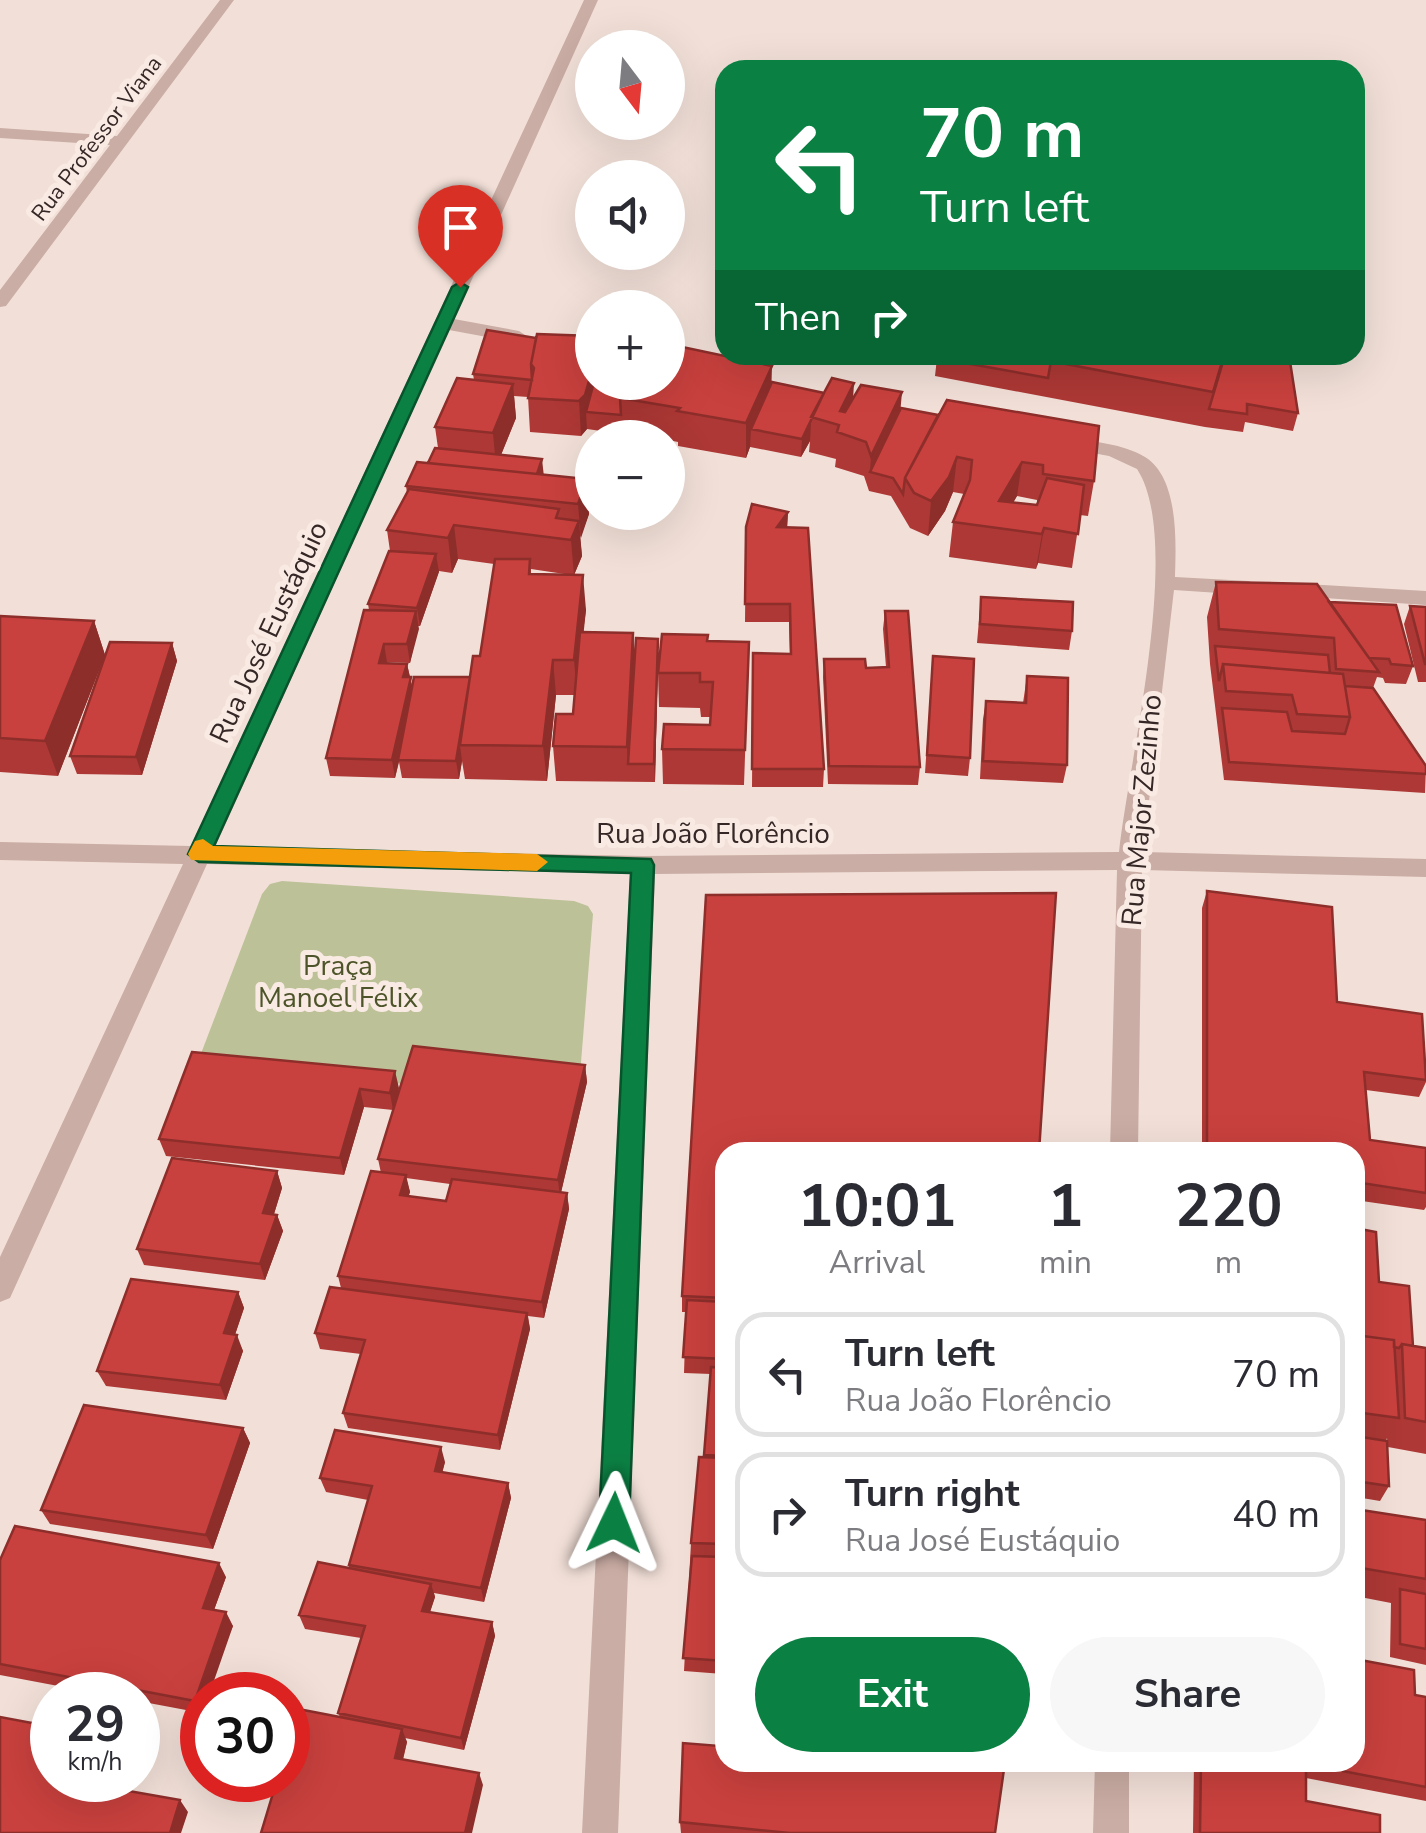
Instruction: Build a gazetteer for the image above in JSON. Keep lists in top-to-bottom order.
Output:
{
  "streets": {
    "street": [
      "Rua Professor Viana",
      "Rua José Eustáquio",
      "Rua Major Zezinho",
      "Rua João Florêncio"
    ]
  },
  "crossings": [
    ["Rua José Eustáquio", "Rua João Florêncio"],
    ["Rua Major Zezinho", "Rua João Florêncio"]
  ],
  "parks": ["Praça Manoel Félix"],
  "north": "bottom",
  "page": {
    "map_buttons": ["+", "−"],
    "turn": ["70 m", "Turn left"],
    "then": "Then",
    "eta": [
      "10:01",
      "Arrival",
      "1",
      "min",
      "220",
      "m"
    ],
    "list": [
      {
        "name": "Turn left",
        "note": "Rua João Florêncio",
        "value": "70 m"
      },
      {
        "name": "Turn right",
        "note": "Rua José Eustáquio",
        "value": "40 m"
      }
    ],
    "buttons": ["Exit", "Share"],
    "speed": "29 km/h",
    "limit": "30"
  }
}
